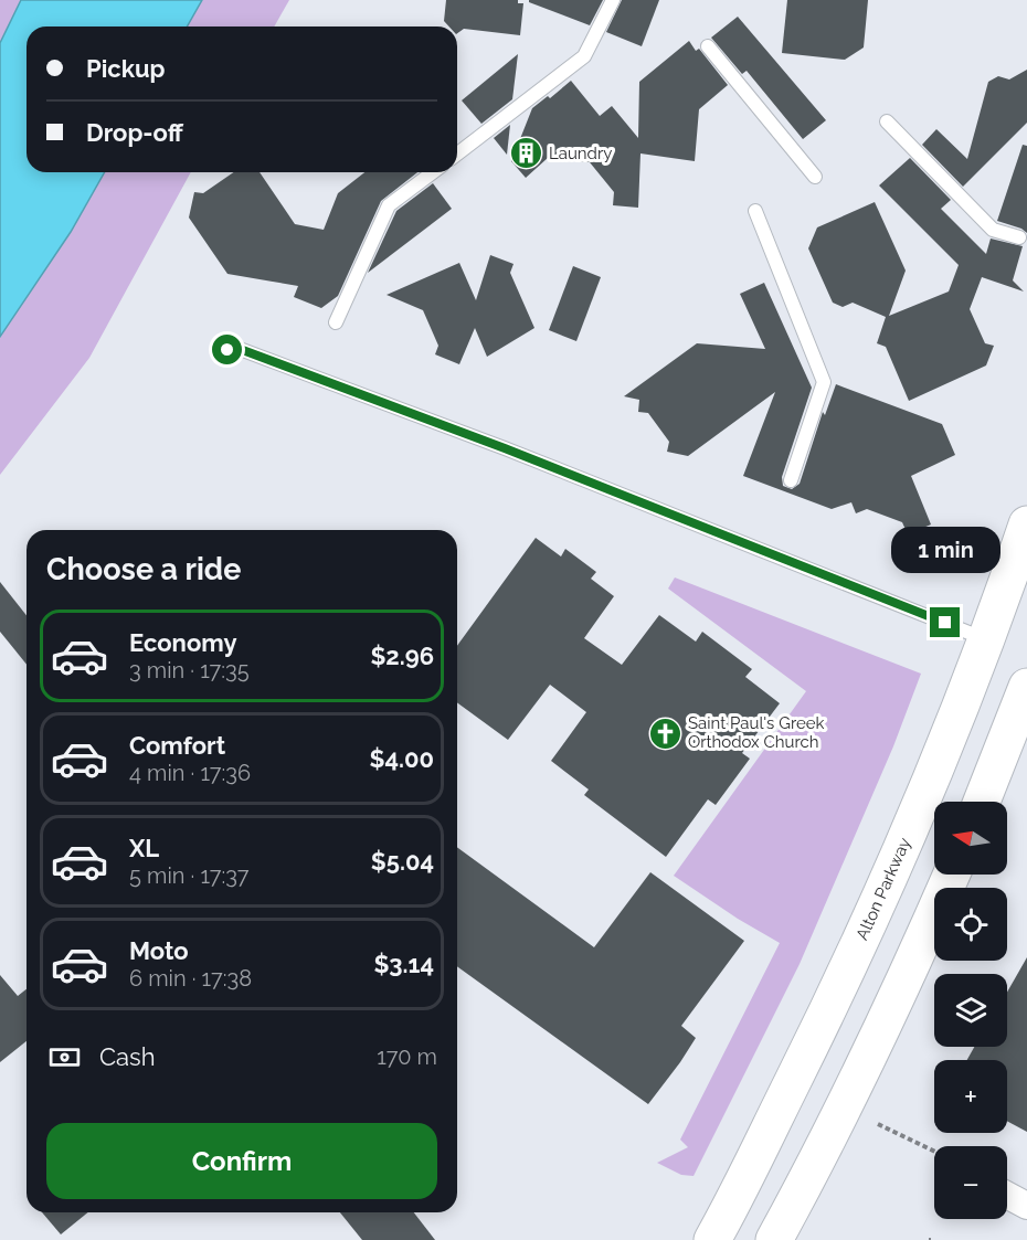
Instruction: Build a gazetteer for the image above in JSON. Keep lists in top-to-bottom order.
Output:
{
  "streets": {
    "main road": ["Alton Parkway"]
  },
  "places": {
    "building": ["Laundry"],
    "church": ["Saint Paul's Greek Orthodox Church"]
  },
  "north": "left",
  "page": {
    "banner": ["Pickup", "Drop-off"],
    "bubble": "1 min",
    "heading": "Choose a ride",
    "list": [
      {
        "name": "Economy",
        "note": "3 min · 17:35",
        "value": "$2.96"
      },
      {
        "name": "Comfort",
        "note": "4 min · 17:36",
        "value": "$4.00"
      },
      {
        "name": "XL",
        "note": "5 min · 17:37",
        "value": "$5.04"
      },
      {
        "name": "Moto",
        "note": "6 min · 17:38",
        "value": "$3.14"
      }
    ],
    "map_buttons": ["+", "−"],
    "pay": ["Cash", "170 m"],
    "buttons": "Confirm"
  }
}
